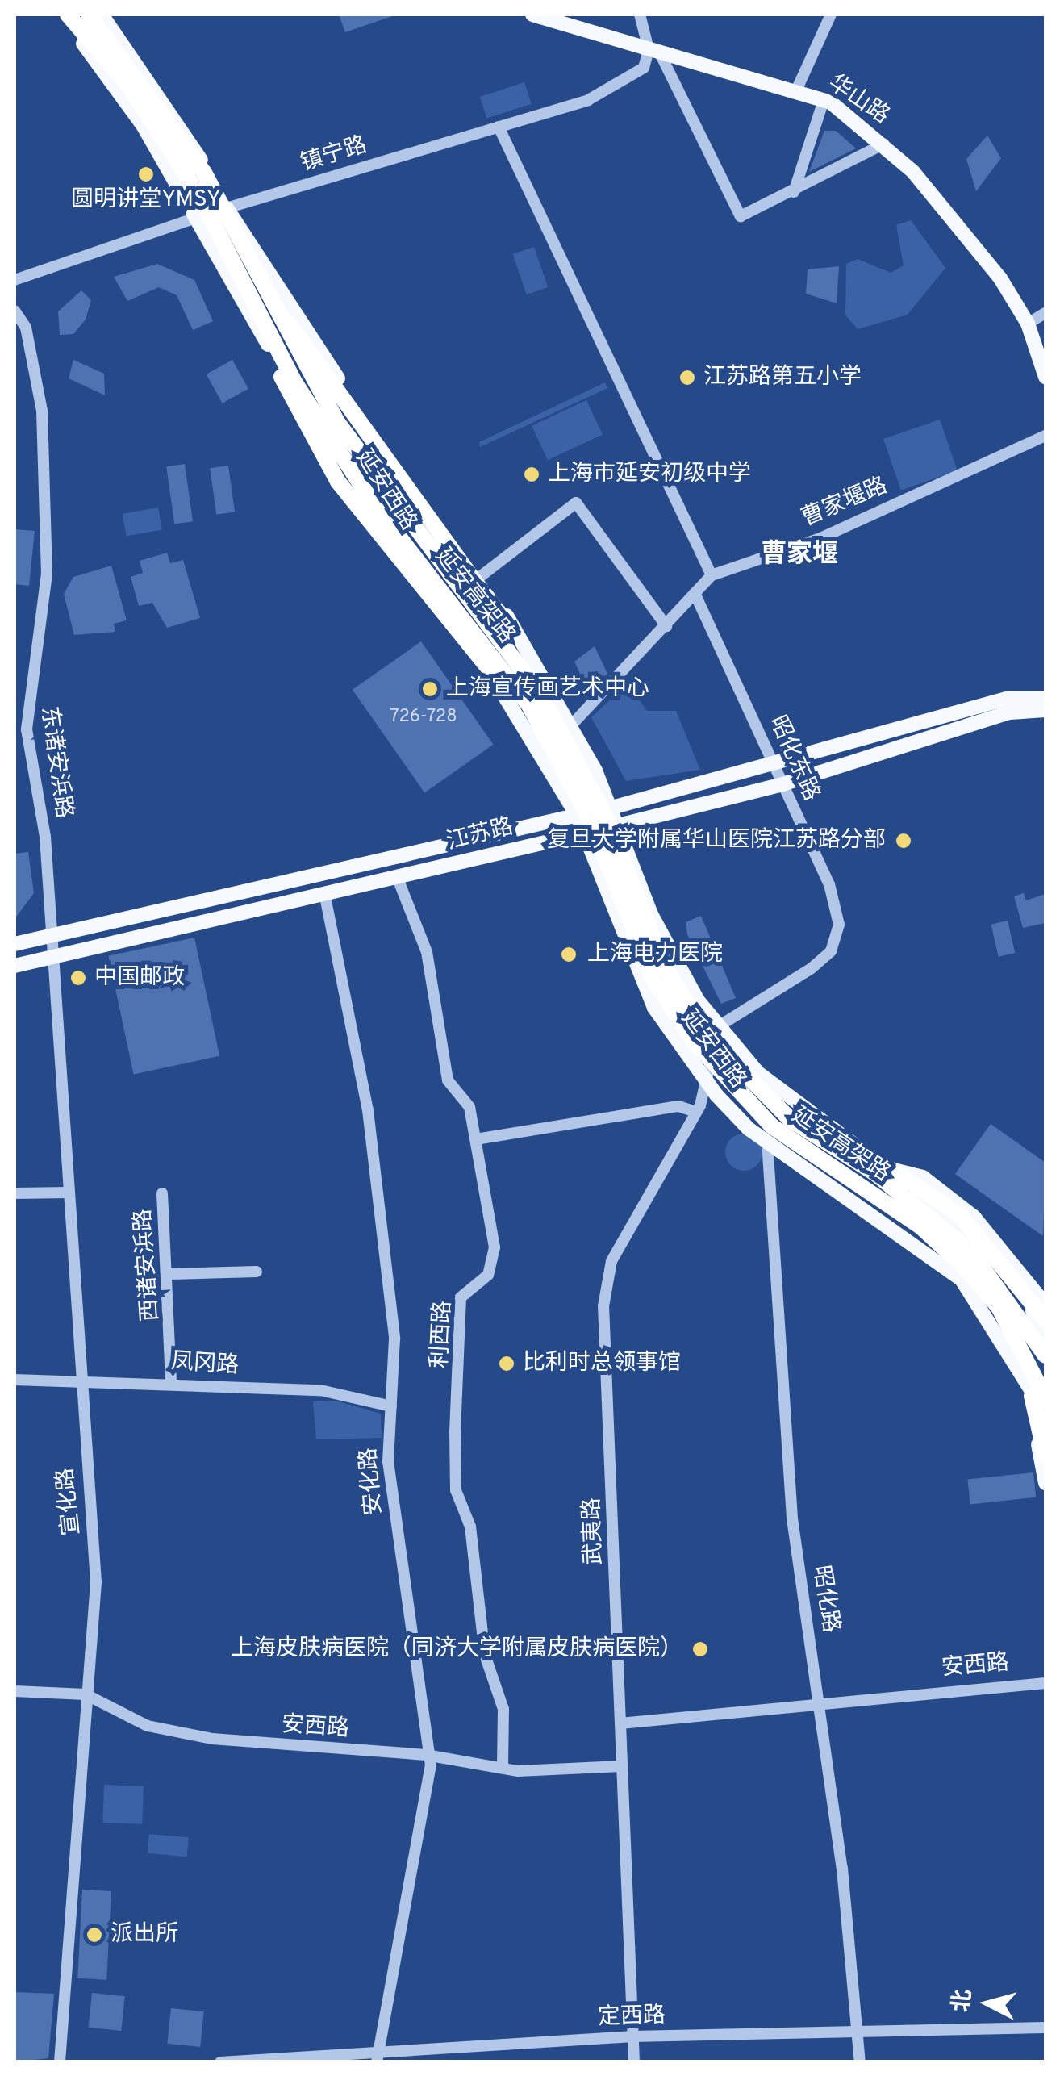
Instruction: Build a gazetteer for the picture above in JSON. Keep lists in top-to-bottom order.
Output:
{
  "streets": {
    "highway": ["延安高架路"],
    "main road": ["华山路", "延安西路", "江苏路"],
    "street": [
      "镇宁路",
      "曹家堰路",
      "昭化东路",
      "东诸安浜路",
      "西诸安浜路",
      "利西路",
      "凤冈路",
      "安化路",
      "宣化路",
      "武夷路",
      "昭化路",
      "安西路",
      "定西路"
    ]
  },
  "crossings": [
    ["华山路", "镇宁路"],
    ["镇宁路", "延安西路"],
    ["延安西路", "曹家堰路"],
    ["延安西路", "延安高架路"],
    ["延安西路", "昭化东路"],
    ["延安西路", "江苏路"],
    ["延安西路", "武夷路"],
    ["延安西路", "昭化路"],
    ["曹家堰路", "昭化东路"],
    ["昭化东路", "江苏路"],
    ["昭化东路", "武夷路"],
    ["东诸安浜路", "江苏路"],
    ["东诸安浜路", "宣化路"],
    ["江苏路", "利西路"],
    ["江苏路", "安化路"],
    ["江苏路", "宣化路"],
    ["西诸安浜路", "凤冈路"],
    ["利西路", "安西路"],
    ["凤冈路", "安化路"],
    ["凤冈路", "宣化路"],
    ["安化路", "安西路"],
    ["安化路", "定西路"],
    ["宣化路", "安西路"],
    ["武夷路", "安西路"],
    ["武夷路", "定西路"],
    ["昭化路", "安西路"],
    ["昭化路", "定西路"]
  ],
  "districts": ["曹家堰"],
  "places": [
    "圆明讲堂YMSY",
    "江苏路第五小学",
    "上海市延安初级中学",
    "上海宣传画艺术中心",
    "复旦大学附属华山医院江苏路分部",
    "上海电力医院",
    "中国邮政",
    "比利时总领事馆",
    "上海皮肤病医院（同济大学附属皮肤病医院）",
    "派出所"
  ],
  "house_numbers": ["726-728"],
  "north": "left"
}
